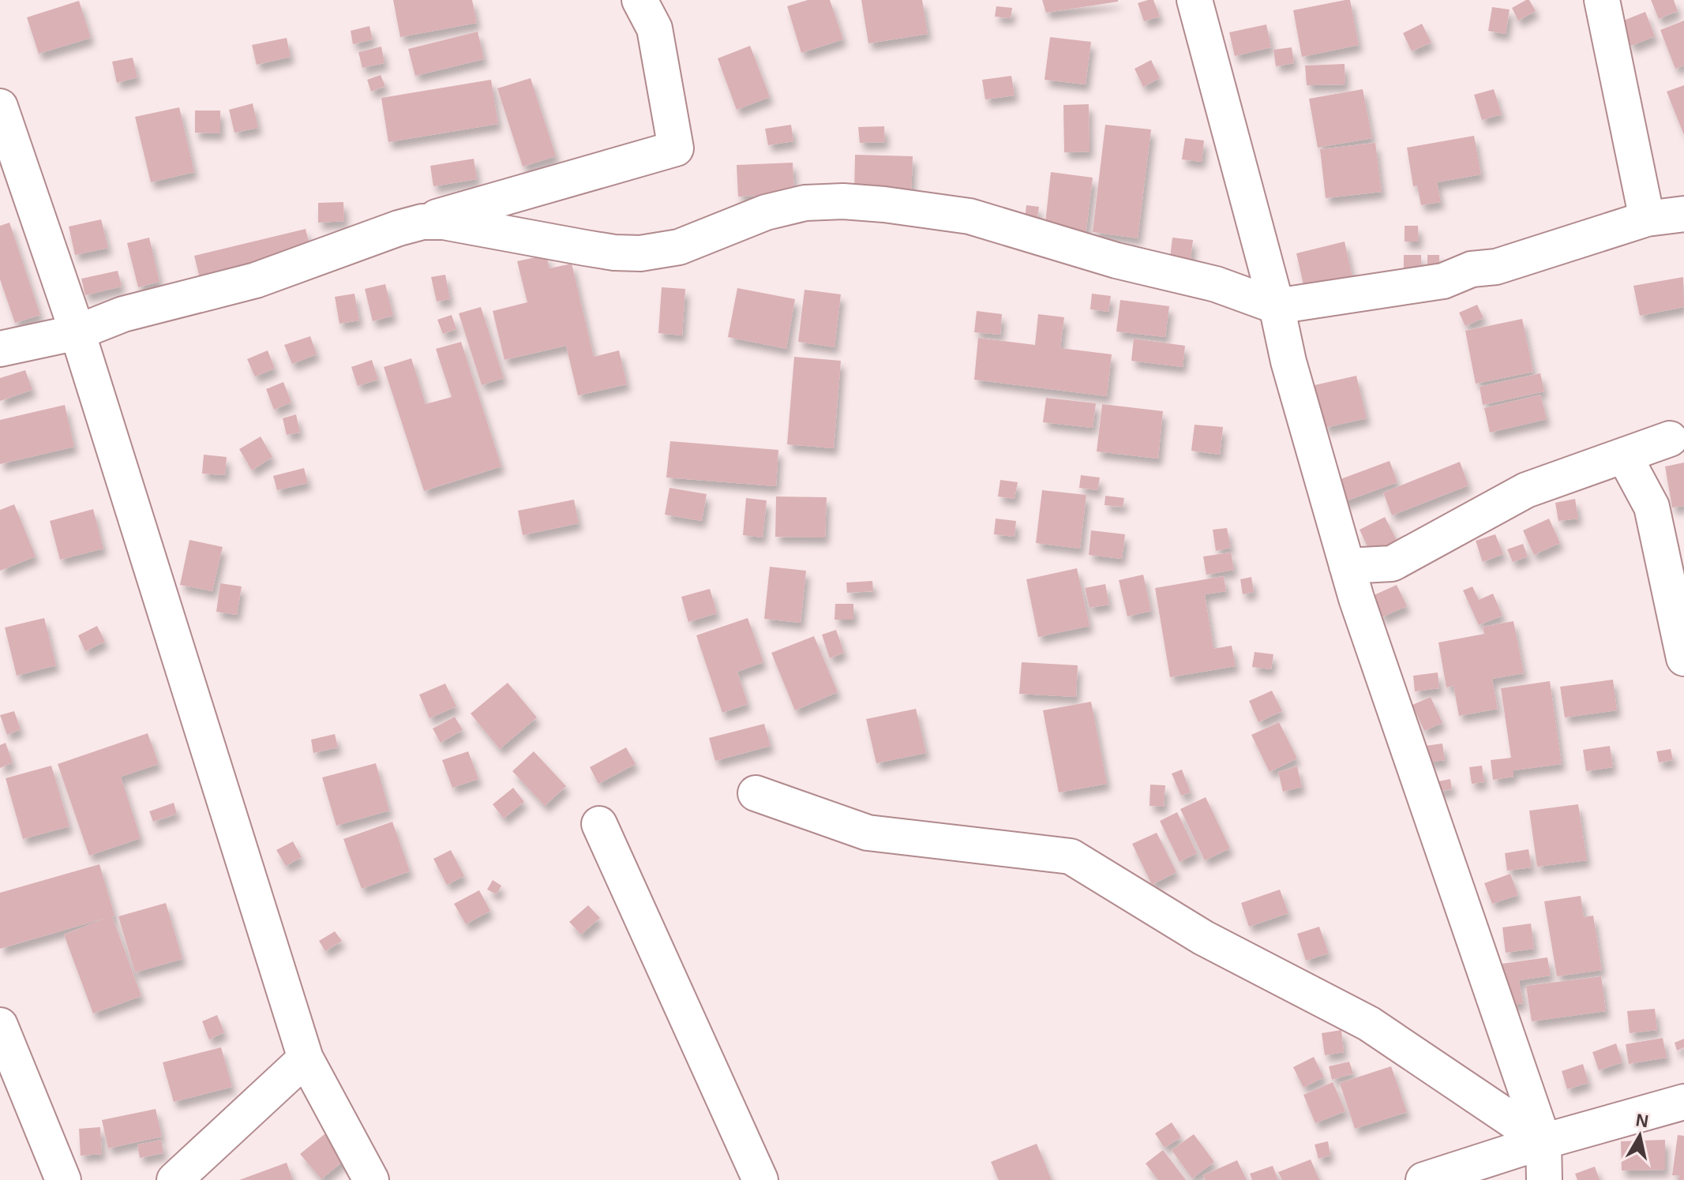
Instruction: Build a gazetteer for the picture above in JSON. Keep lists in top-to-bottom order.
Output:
{
  "north": "top"
}
